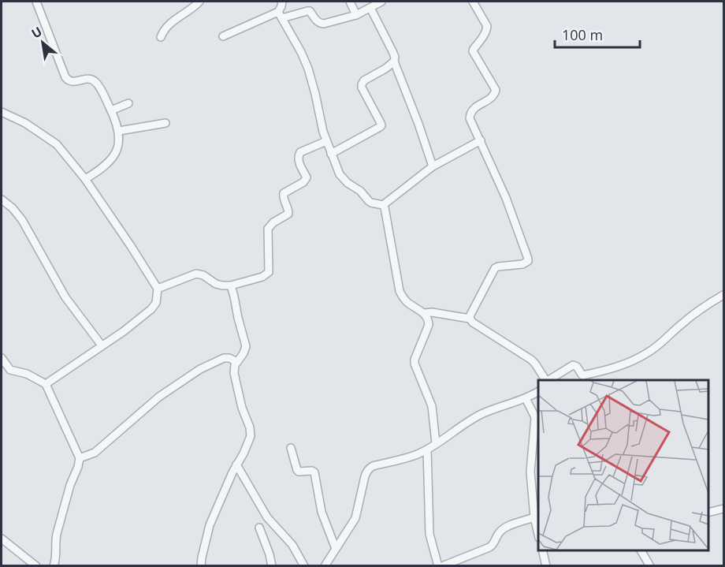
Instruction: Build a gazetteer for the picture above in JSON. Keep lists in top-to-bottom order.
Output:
{
  "scale_bar": "100 m",
  "north": "top left"
}
